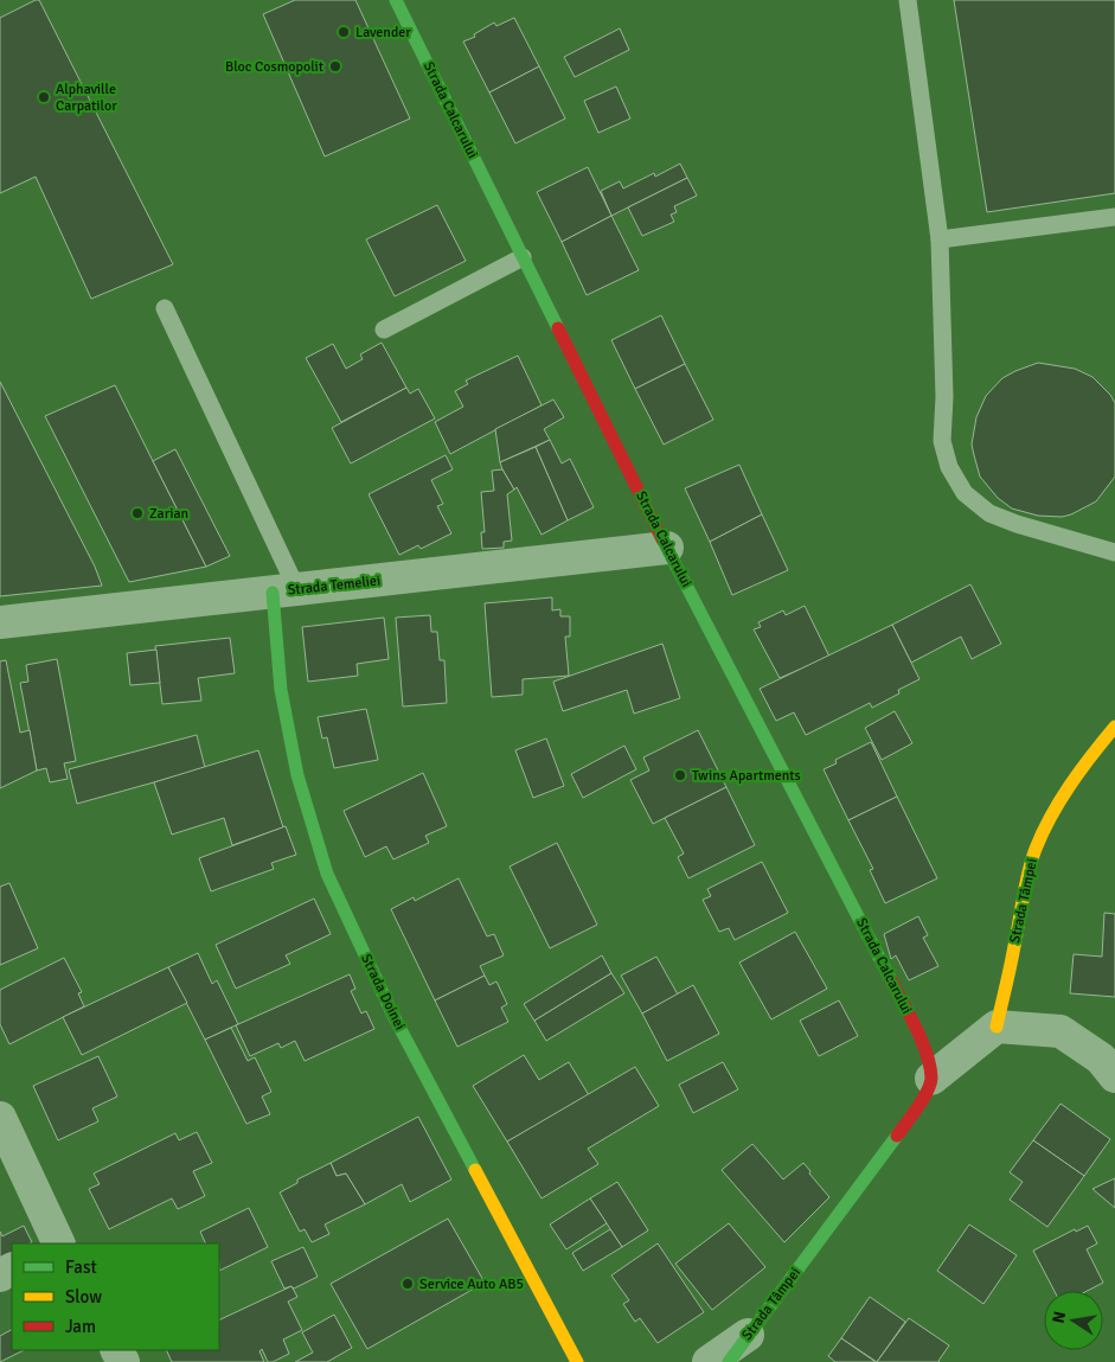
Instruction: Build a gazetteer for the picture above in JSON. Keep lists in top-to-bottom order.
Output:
{
  "streets": {
    "street": [
      "Strada Calcarului",
      "Strada Temeliei",
      "Strada Tâmpei",
      "Strada Doinei"
    ]
  },
  "crossings": [
    ["Strada Calcarului", "Strada Temeliei"],
    ["Strada Calcarului", "Strada Tâmpei"],
    ["Strada Temeliei", "Strada Doinei"]
  ],
  "places": [
    "Lavender",
    "Bloc Cosmopolit",
    "Alphaville Carpatilor",
    "Zarian",
    "Twins Apartments",
    "Service Auto AB5"
  ],
  "legend": ["Fast", "Slow", "Jam"],
  "north": "left"
}
